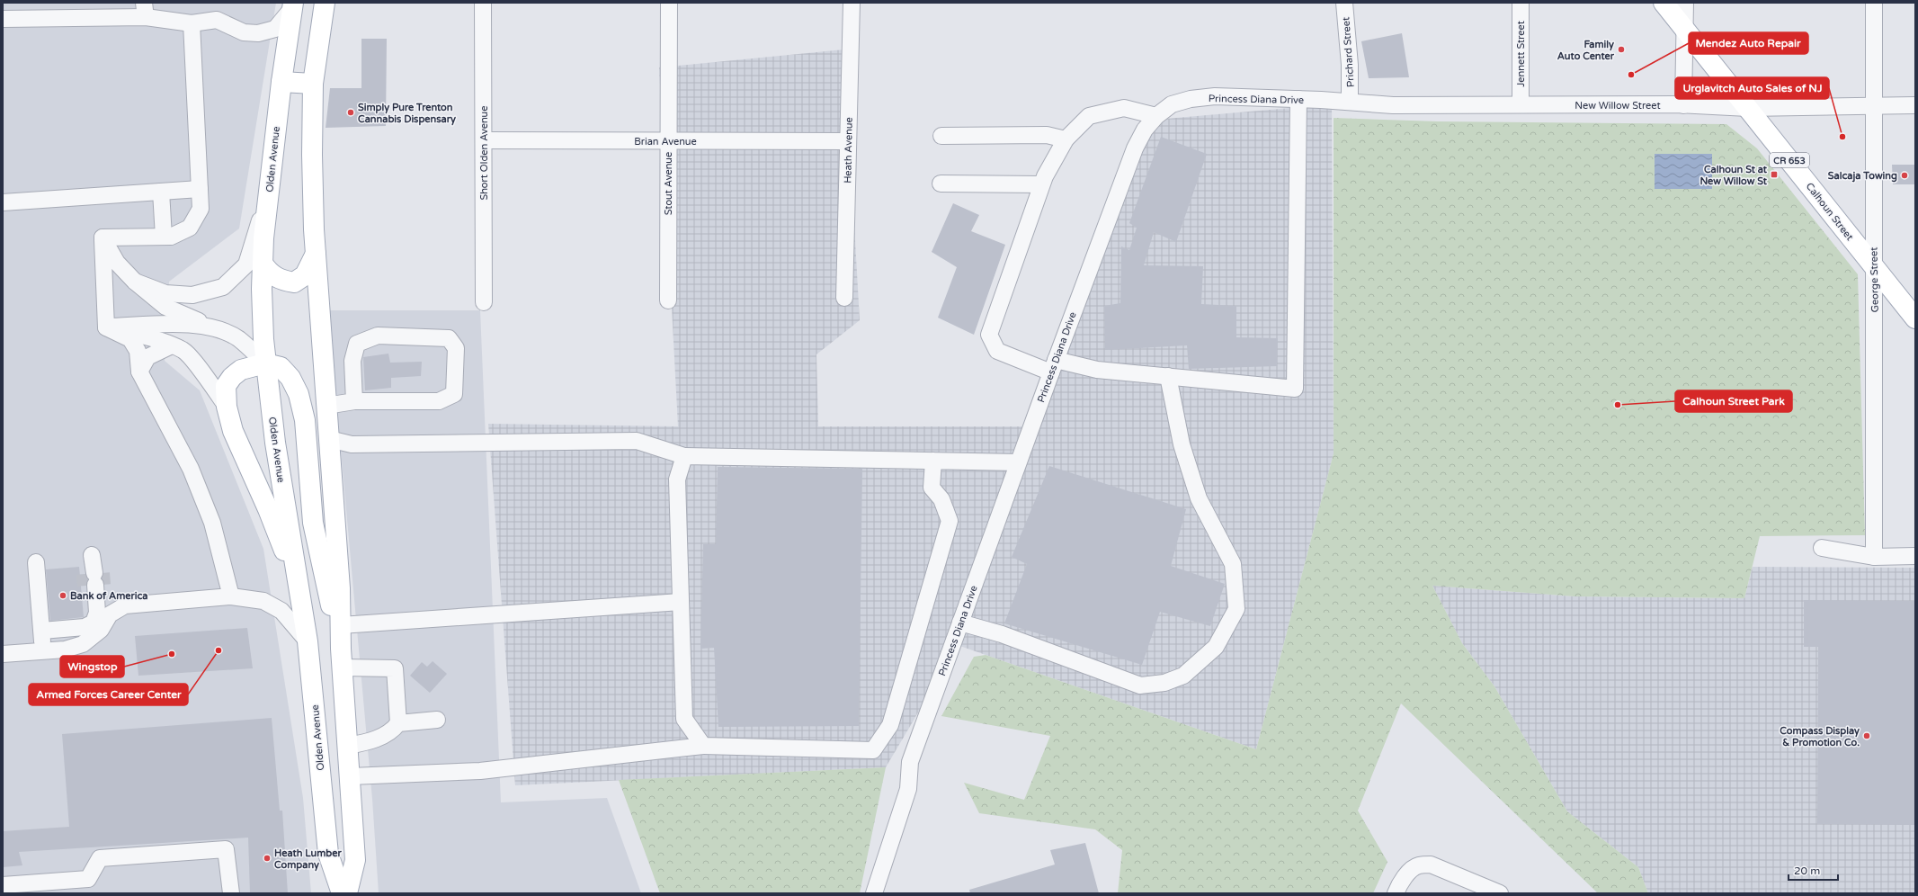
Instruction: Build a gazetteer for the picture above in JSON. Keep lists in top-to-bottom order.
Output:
{
  "streets": {
    "main road": ["Olden Avenue", "CR 653", "Calhoun Street"],
    "street": [
      "Prichard Street",
      "Jennett Street",
      "Princess Diana Drive",
      "New Willow Street",
      "Brian Avenue",
      "Heath Avenue",
      "Short Olden Avenue",
      "Stout Avenue",
      "George Street"
    ]
  },
  "crossings": [
    ["Prichard Street", "New Willow Street"],
    ["Jennett Street", "New Willow Street"],
    ["Princess Diana Drive", "New Willow Street"],
    ["New Willow Street", "Calhoun Street"],
    ["New Willow Street", "George Street"],
    ["Brian Avenue", "Heath Avenue"],
    ["Brian Avenue", "Short Olden Avenue"],
    ["Brian Avenue", "Stout Avenue"],
    ["Calhoun Street", "George Street"]
  ],
  "places": {
    "other": [
      "Family Auto Center",
      "Mendez Auto Repair",
      "Simply Pure Trenton Cannabis Dispensary",
      "Urglavitch Auto Sales of NJ",
      "Salcaja Towing",
      "Calhoun Street Park",
      "Bank of America",
      "Armed Forces Career Center",
      "Wingstop",
      "Compass Display & Promotion Co.",
      "Heath Lumber Company"
    ],
    "transit": ["Calhoun St at New Willow St"]
  },
  "scale_bar": "20 m"
}
